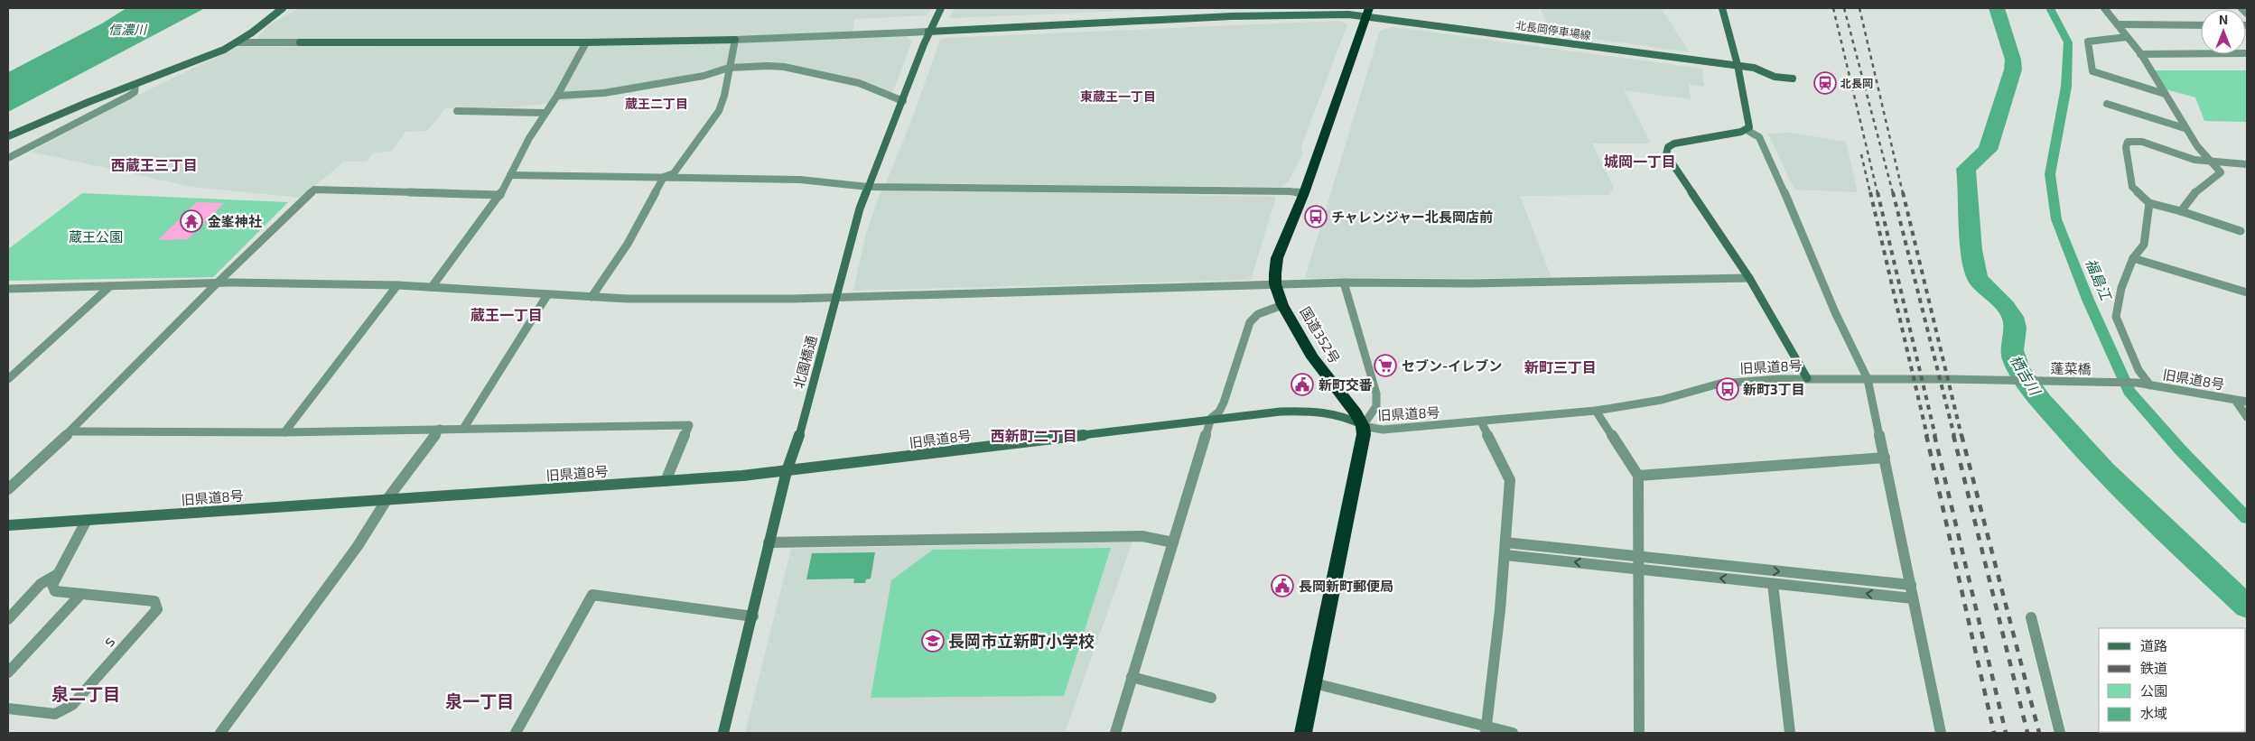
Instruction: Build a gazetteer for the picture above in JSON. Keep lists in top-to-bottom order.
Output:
{
  "streets": {
    "highway": ["国道352号"],
    "street": [
      "北長岡停車場線",
      "北園橋通",
      "旧県道8号",
      "蓬菜橋",
      "s"
    ]
  },
  "crossings": [
    ["北長岡停車場線", "国道352号"],
    ["北長岡停車場線", "北園橋通"],
    ["国道352号", "旧県道8号"],
    ["北園橋通", "旧県道8号"],
    ["旧県道8号", "蓬菜橋"],
    ["旧県道8号", "s"]
  ],
  "districts": [
    "東蔵王一丁目",
    "蔵王二丁目",
    "城岡一丁目",
    "西蔵王三丁目",
    "蔵王一丁目",
    "新町三丁目",
    "西新町二丁目",
    "泉二丁目",
    "泉一丁目"
  ],
  "water": ["信濃川", "福島江", "栖吉川"],
  "parks": ["蔵王公園"],
  "places": {
    "station": ["北長岡"],
    "bus stop": ["チャレンジャー北長岡店前", "新町3丁目"],
    "temple": ["金峯神社"],
    "supermarket": ["セブン-イレブン"],
    "public building": ["新町交番", "長岡新町郵便局"],
    "school or university": ["長岡市立新町小学校"]
  },
  "legend": [
    "道路",
    "鉄道",
    "公園",
    "水域"
  ],
  "north": "top"
}
